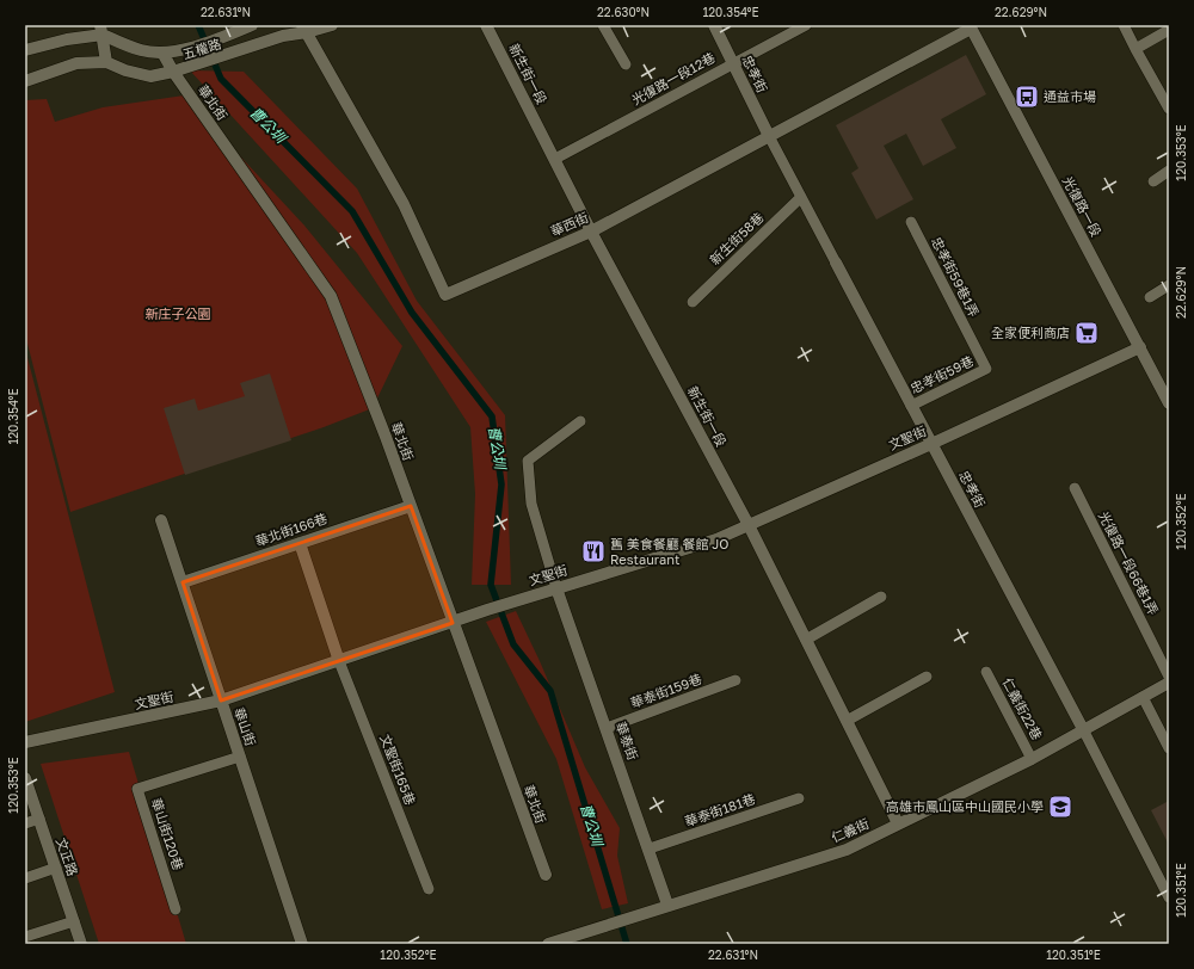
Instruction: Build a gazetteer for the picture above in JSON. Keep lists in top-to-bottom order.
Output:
{
  "streets": {
    "street": [
      "五權路",
      "新生街一段",
      "忠孝街",
      "華北街",
      "光復路一段",
      "華西街",
      "文聖街",
      "華北街166巷",
      "華山街",
      "華泰街",
      "仁義街",
      "文正路"
    ],
    "lane": [
      "光復路一段12巷",
      "新生街58巷",
      "忠孝街59巷1弄",
      "忠孝街59巷",
      "光復路一段66巷1弄",
      "華泰街159巷",
      "仁義街22巷",
      "文聖街165巷",
      "華泰街181巷",
      "華山街120巷"
    ]
  },
  "crossings": [
    ["五權路", "華北街"],
    ["五權路", "華西街"],
    ["新生街一段", "光復路一段12巷"],
    ["新生街一段", "華西街"],
    ["新生街一段", "文聖街"],
    ["新生街一段", "仁義街"],
    ["忠孝街", "光復路一段12巷"],
    ["忠孝街", "華西街"],
    ["忠孝街", "忠孝街59巷"],
    ["忠孝街", "文聖街"],
    ["忠孝街", "仁義街"],
    ["華北街", "文聖街"],
    ["華北街", "華北街166巷"],
    ["光復路一段", "華西街"],
    ["光復路一段", "文聖街"],
    ["忠孝街59巷1弄", "忠孝街59巷"],
    ["文聖街", "華山街"],
    ["文聖街", "華泰街"],
    ["文聖街", "文聖街165巷"],
    ["華北街166巷", "華山街"],
    ["華泰街159巷", "華泰街"],
    ["仁義街22巷", "仁義街"],
    ["華山街", "華山街120巷"],
    ["華泰街", "華泰街181巷"],
    ["華泰街", "仁義街"]
  ],
  "water": ["曹公圳"],
  "parks": ["新庄子公園"],
  "places": {
    "bus stop": ["通益市場"],
    "supermarket": ["全家便利商店"],
    "restaurant": ["舊 美食餐廳 餐館 JO Restaurant"],
    "school or university": ["高雄市鳳山區中山國民小學"]
  },
  "coordinates": [
    "22.631°N",
    "22.630°N",
    "120.354°E",
    "22.629°N",
    "120.353°E",
    "120.352°E",
    "120.351°E"
  ]
}
